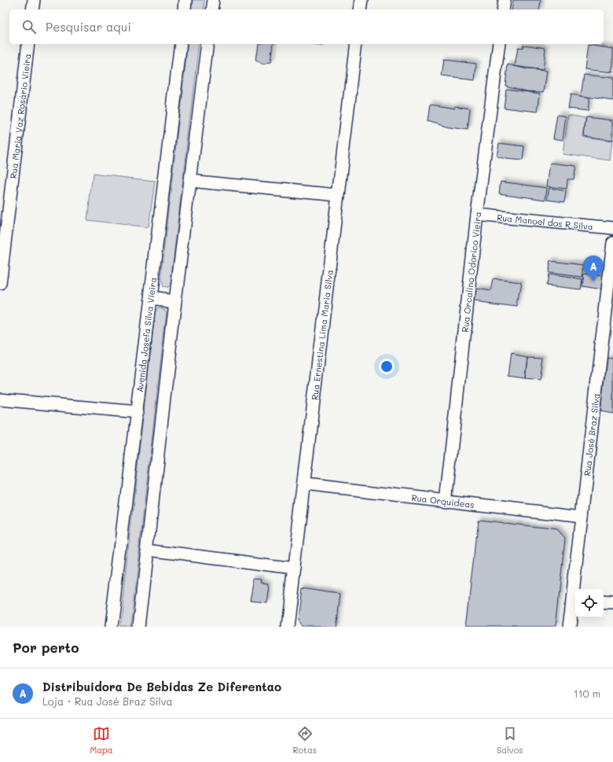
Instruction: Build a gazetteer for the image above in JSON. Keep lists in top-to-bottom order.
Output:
{
  "streets": {
    "street": [
      "Rua Maria Vaz Rosário Vieira",
      "Rua Manoel dos R Silva",
      "Rua Orcalino Odorico Vieira",
      "Avenida Josefa Silva Vieira",
      "Rua Ernestina Lima Maria Silva",
      "Rua José Braz Silva",
      "Rua Orquídeas"
    ]
  },
  "crossings": [
    ["Rua Manoel dos R Silva", "Rua Orcalino Odorico Vieira"],
    ["Rua Orcalino Odorico Vieira", "Rua Orquídeas"],
    ["Rua Ernestina Lima Maria Silva", "Rua Orquídeas"],
    ["Rua José Braz Silva", "Rua Orquídeas"]
  ],
  "page": {
    "search": "Pesquisar aqui",
    "pins": "A",
    "heading": "Por perto",
    "list": [
      {
        "mark": "A",
        "name": "Distribuidora De Bebidas Ze Diferentao",
        "note": "Loja · Rua José Braz Silva",
        "value": "110 m"
      }
    ],
    "nav": ["Mapa", "Rotas", "Salvos"]
  }
}
